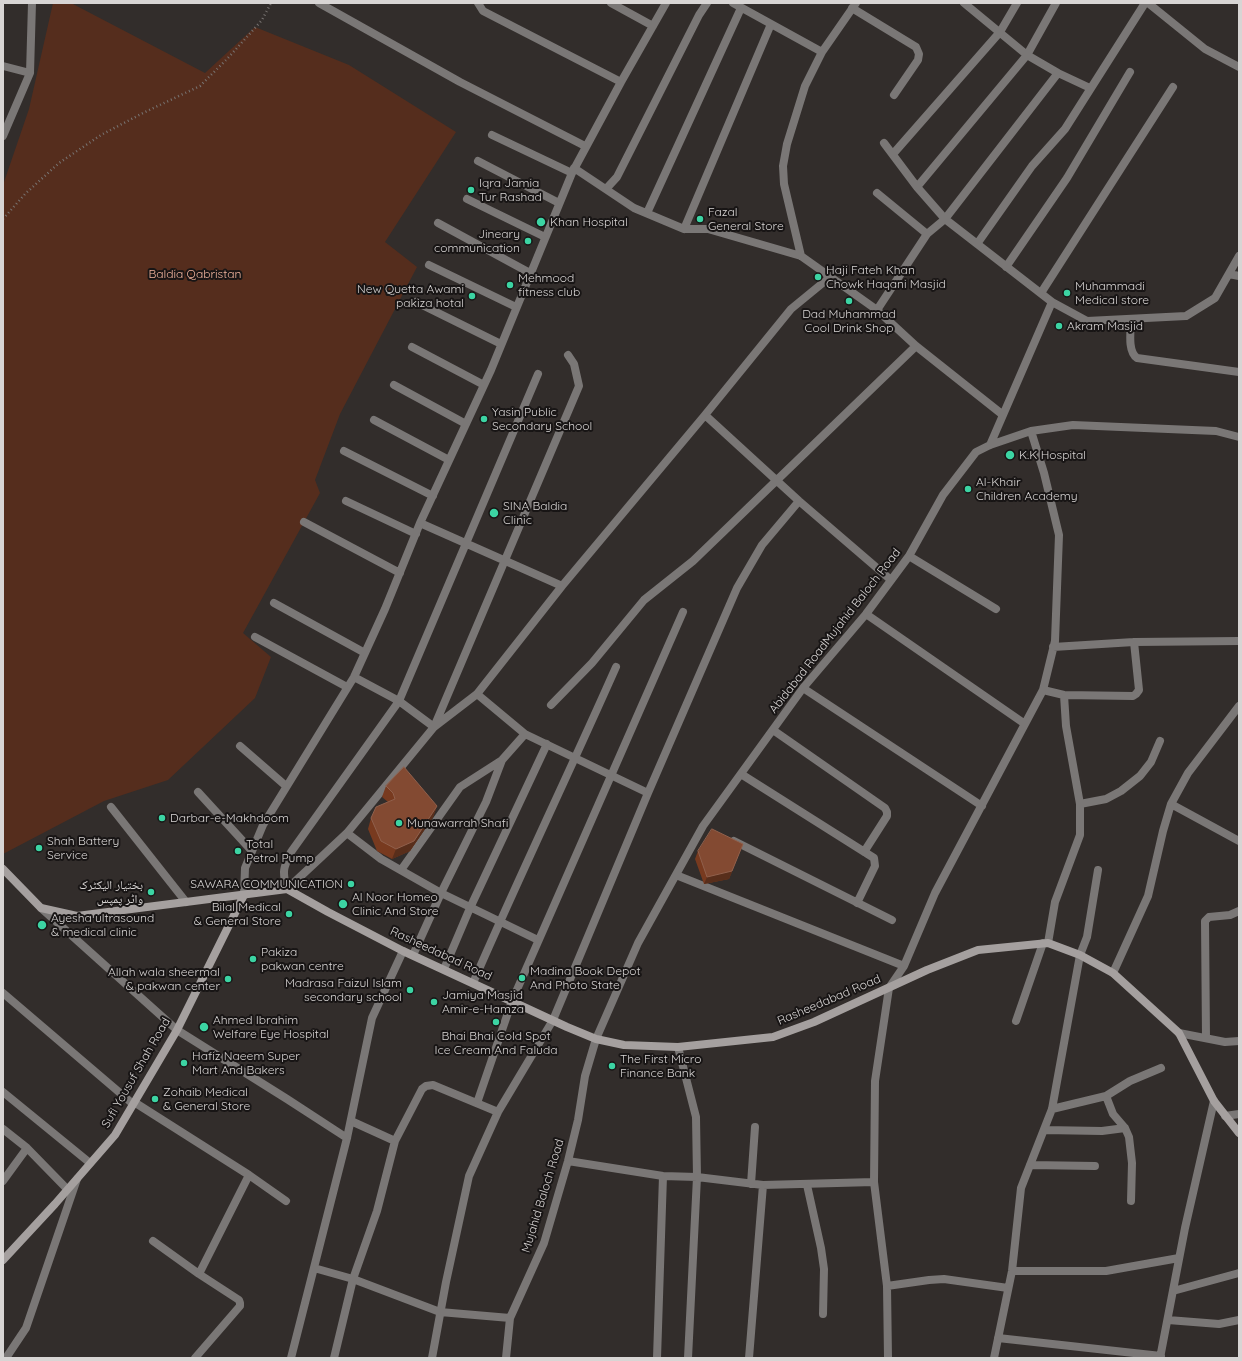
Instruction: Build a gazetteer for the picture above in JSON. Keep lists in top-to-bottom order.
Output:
{
  "streets": {
    "main road": ["Rasheedabad Road", "Sufi Yousuf Shah Road"],
    "street": ["Abidabad RoadMujahid Baloch Road", "Mujahid Baloch Road"]
  },
  "crossings": [
    ["Abidabad RoadMujahid Baloch Road", "Rasheedabad Road"],
    ["Abidabad RoadMujahid Baloch Road", "Mujahid Baloch Road"],
    ["Rasheedabad Road", "Mujahid Baloch Road"]
  ],
  "parks": ["Baldia Qabristan"],
  "places": [
    "Iqra Jamia Tur Rashad",
    "Fazal General Store",
    "Khan Hospital",
    "Jineary communication",
    "Haji Fateh Khan Chowk Haqani Masjid",
    "Mehmood fitness club",
    "Muhammadi Medical store",
    "New Quetta Awami pakiza hotal",
    "Dad Muhammad Cool Drink Shop",
    "Akram Masjid",
    "Yasin Public Secondary School",
    "K.K Hospital",
    "Al-Khair Children Academy",
    "SINA Baldia Clinic",
    "Darbar-e-Makhdoom",
    "Munawarrah Shafi",
    "Shah Battery Service",
    "Total Petrol Pump",
    "SAWARA COMMUNICATION",
    "بختیار الیکٹرک واٹر پمپس",
    "Al Noor Homeo Clinic And Store",
    "Bilal Medical & General Store",
    "Ayesha ultrasound & medical clinic",
    "Pakiza pakwan centre",
    "Madina Book Depot And Photo State",
    "Allah wala sheermal & pakwan center",
    "Madrasa Faizul Islam secondary school",
    "Jamiya Masjid Amir-e-Hamza",
    "Bhai Bhai Cold Spot Ice Cream And Faluda",
    "Ahmed Ibrahim Welfare Eye Hospital",
    "Hafiz Naeem Super Mart And Bakers",
    "The First Micro Finance Bank",
    "Zohaib Medical & General Store"
  ]
}
